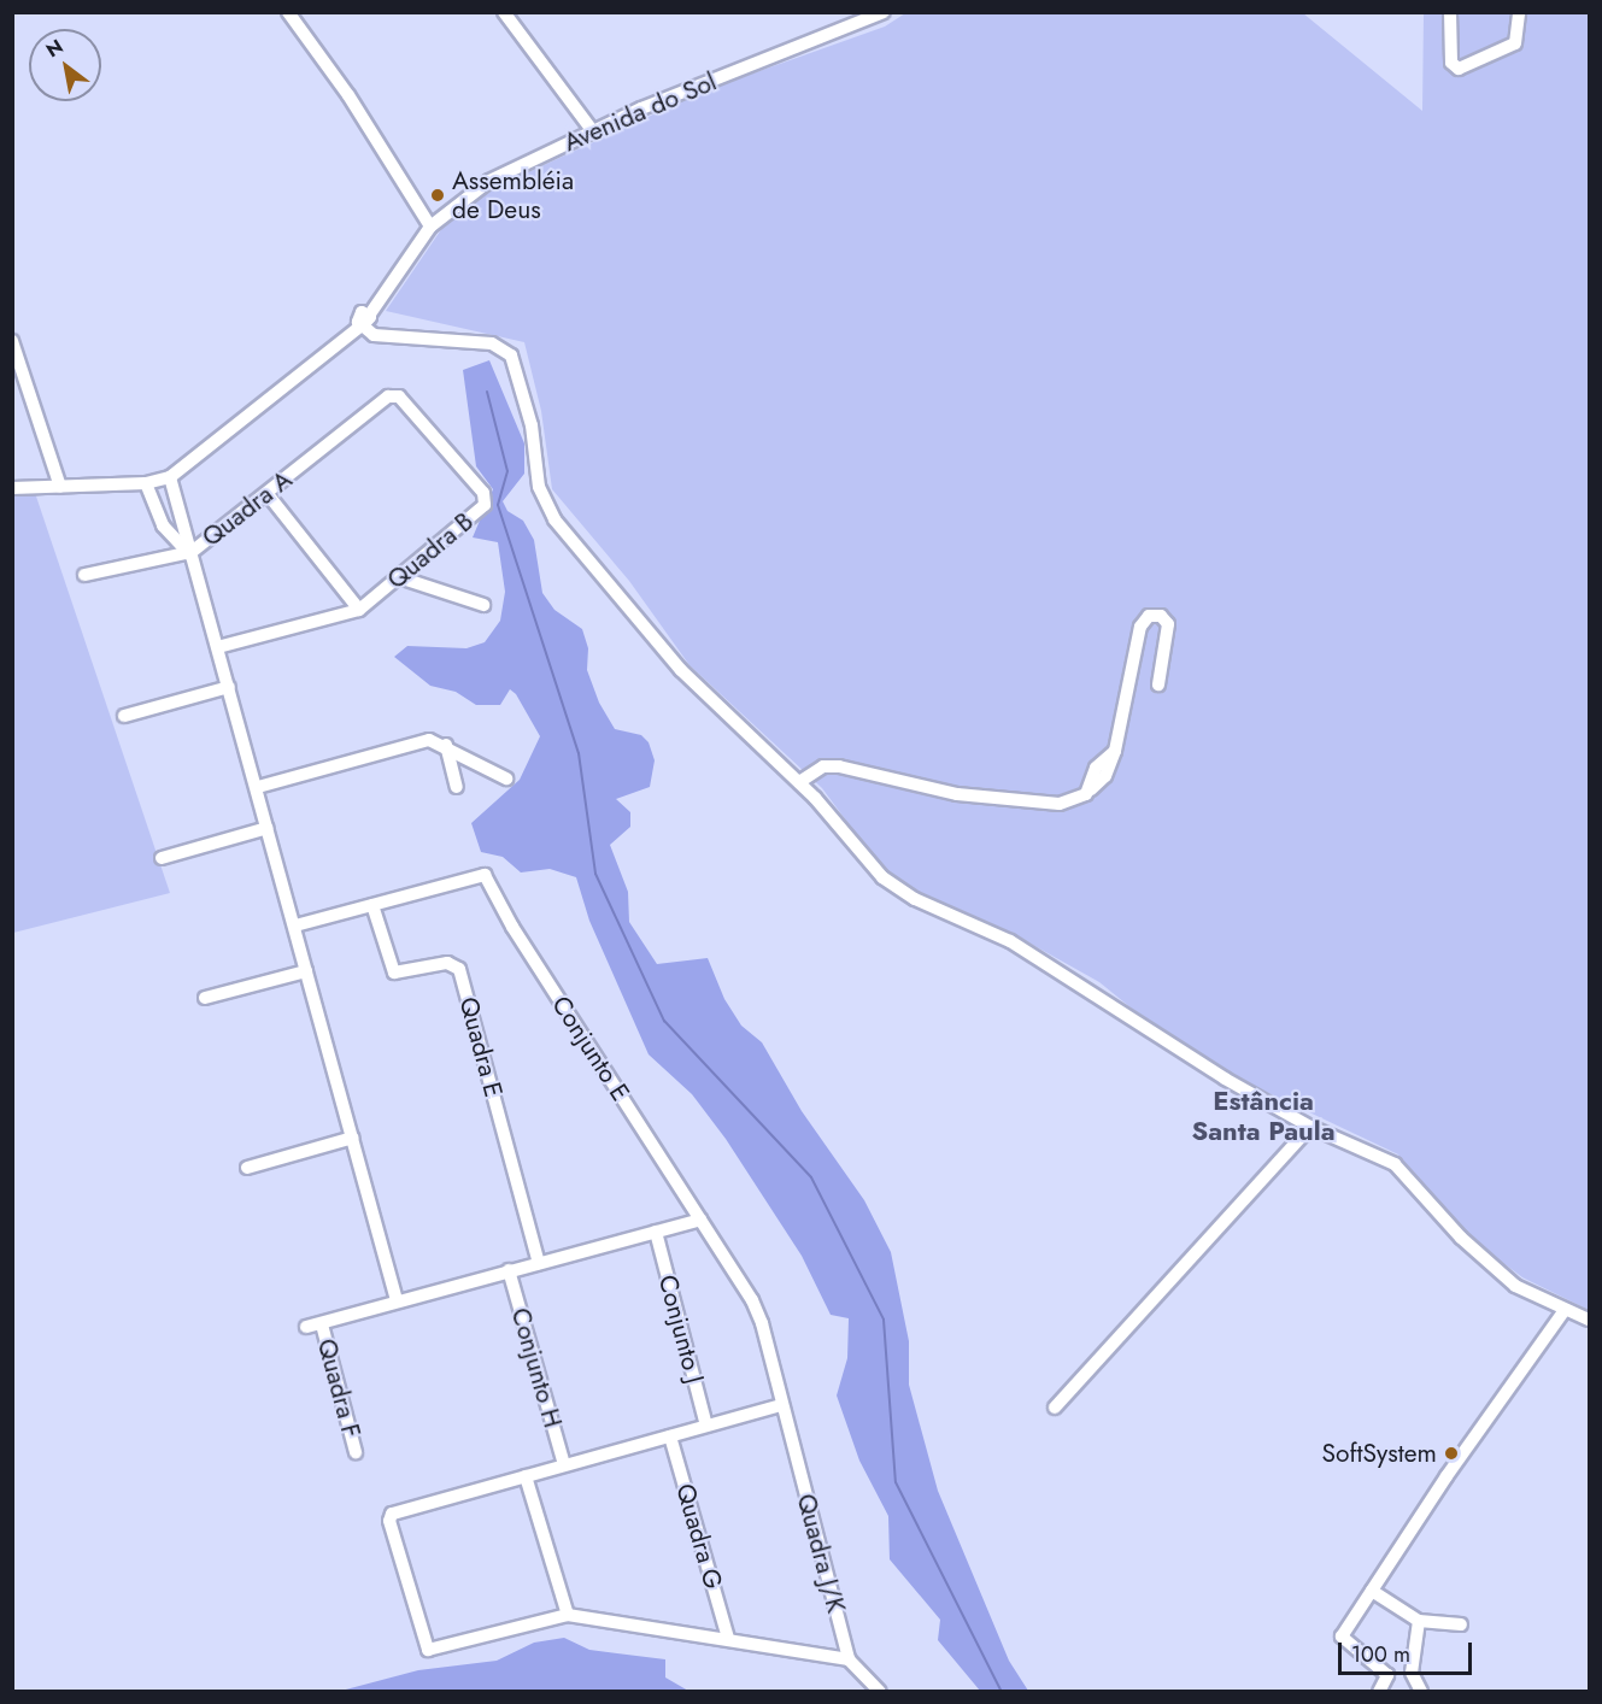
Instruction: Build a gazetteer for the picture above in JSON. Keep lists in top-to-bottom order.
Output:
{
  "streets": {
    "street": [
      "Avenida do Sol",
      "Quadra A",
      "Quadra B",
      "Quadra E",
      "Conjunto E",
      "Conjunto J",
      "Conjunto H",
      "Quadra F",
      "Quadra G",
      "Quadra J/K"
    ]
  },
  "crossings": [
    ["Quadra A", "Quadra B"],
    ["Quadra E", "Conjunto E"],
    ["Conjunto E", "Quadra J/K"]
  ],
  "districts": ["Estância Santa Paula"],
  "places": ["Assembléia de Deus", "SoftSystem"],
  "scale_bar": "100 m",
  "north": "top left"
}
